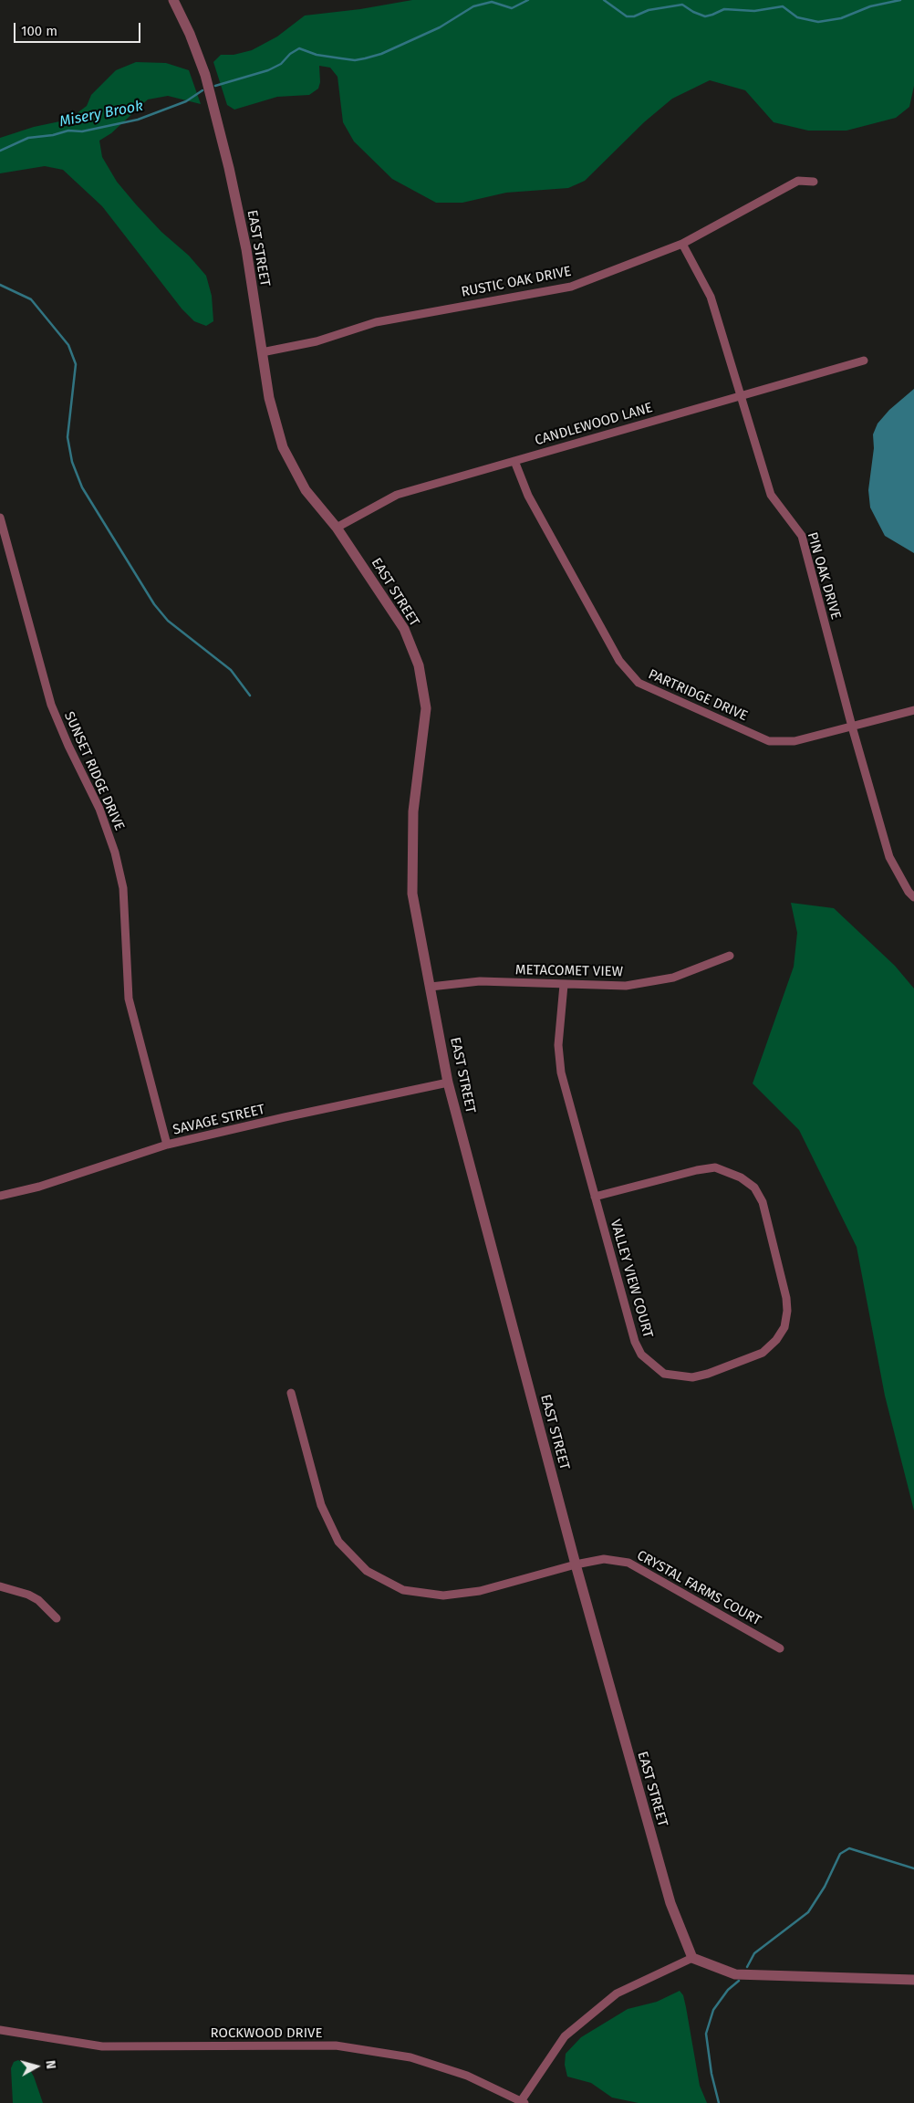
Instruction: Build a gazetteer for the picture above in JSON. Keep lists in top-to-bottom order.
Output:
{
  "streets": {
    "street": [
      "EAST STREET",
      "RUSTIC OAK DRIVE",
      "CANDLEWOOD LANE",
      "PIN OAK DRIVE",
      "PARTRIDGE DRIVE",
      "SUNSET RIDGE DRIVE",
      "METACOMET VIEW",
      "SAVAGE STREET",
      "VALLEY VIEW COURT",
      "CRYSTAL FARMS COURT",
      "ROCKWOOD DRIVE"
    ]
  },
  "crossings": [
    ["EAST STREET", "RUSTIC OAK DRIVE"],
    ["EAST STREET", "CANDLEWOOD LANE"],
    ["EAST STREET", "METACOMET VIEW"],
    ["EAST STREET", "SAVAGE STREET"],
    ["EAST STREET", "CRYSTAL FARMS COURT"],
    ["RUSTIC OAK DRIVE", "PIN OAK DRIVE"],
    ["CANDLEWOOD LANE", "PIN OAK DRIVE"],
    ["CANDLEWOOD LANE", "PARTRIDGE DRIVE"],
    ["PIN OAK DRIVE", "PARTRIDGE DRIVE"],
    ["SUNSET RIDGE DRIVE", "SAVAGE STREET"],
    ["METACOMET VIEW", "VALLEY VIEW COURT"]
  ],
  "water": ["Misery Brook"],
  "scale_bar": "100 m",
  "north": "right"
}
